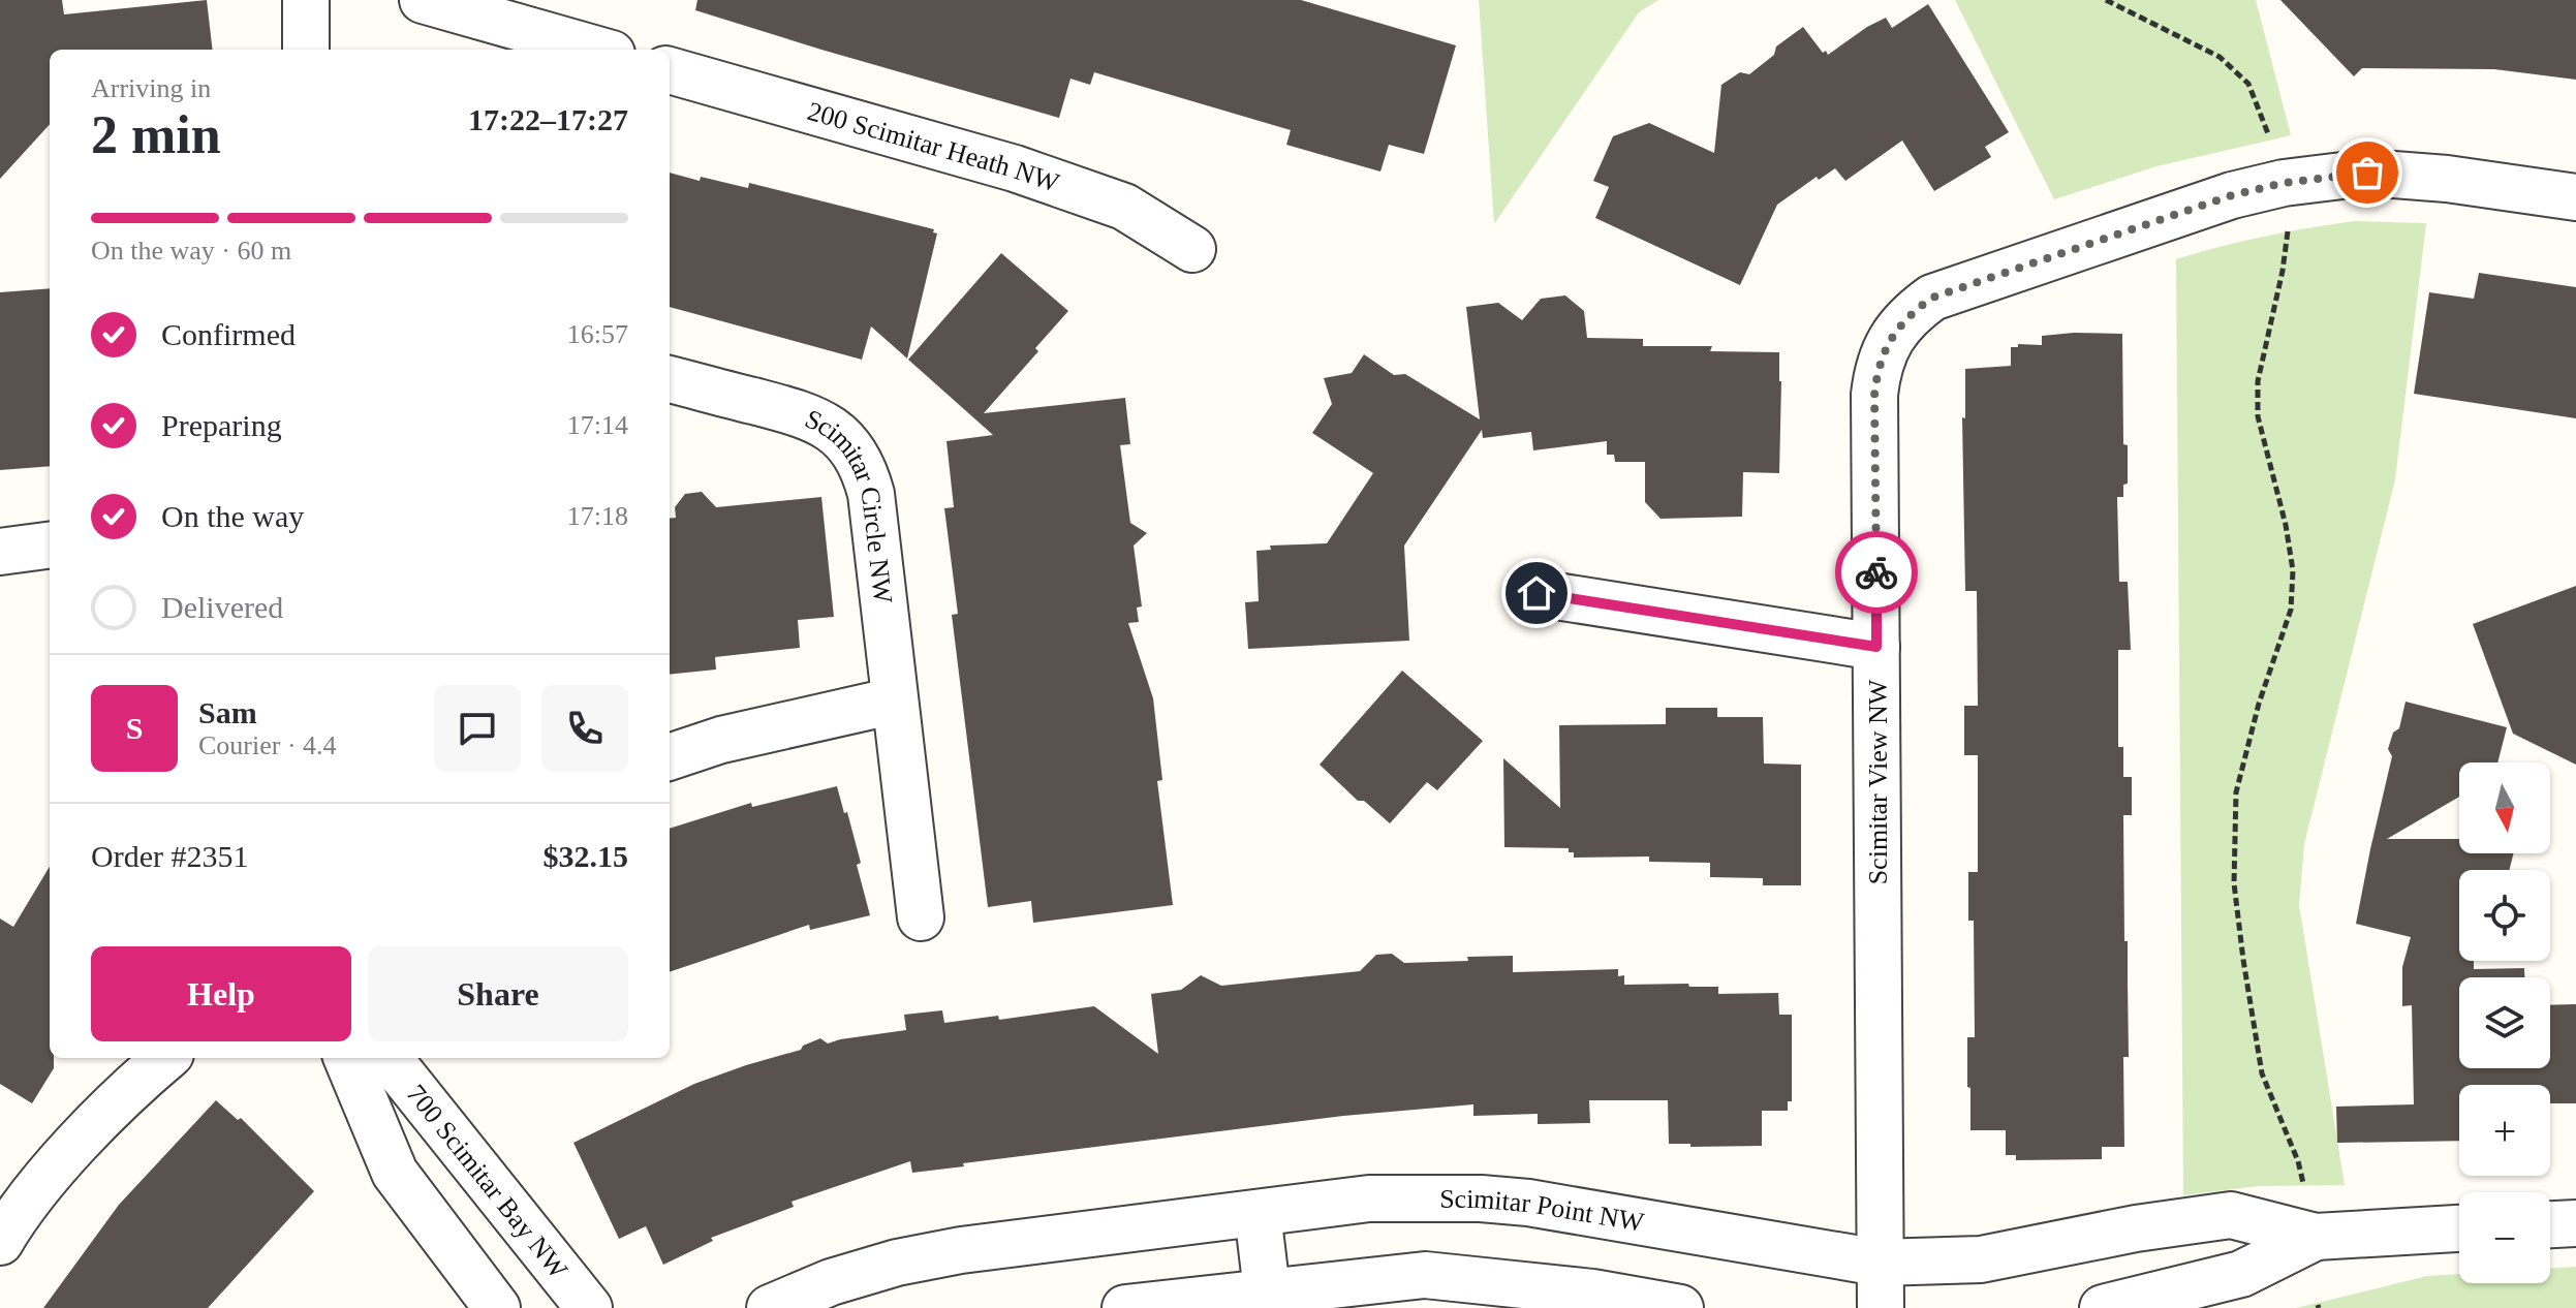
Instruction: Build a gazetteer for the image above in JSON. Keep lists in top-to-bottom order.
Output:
{
  "streets": {
    "street": [
      "200 Scimitar Heath NW",
      "Scimitar Circle NW",
      "Scimitar View NW",
      "700 Scimitar Bay NW",
      "Scimitar Point NW"
    ]
  },
  "crossings": [
    ["Scimitar View NW", "Scimitar Point NW"]
  ],
  "north": "bottom",
  "page": {
    "heading": ["2 min", "Arriving in", "17:22–17:27"],
    "panel": [
      "Sam",
      "Courier · 4.4",
      "Order #2351",
      "$32.15"
    ],
    "bar": "On the way · 60 m",
    "list": [
      ["Confirmed", "16:57"],
      ["Preparing", "17:14"],
      ["On the way", "17:18"],
      "Delivered"
    ],
    "round": "S",
    "map_buttons": ["+", "−"],
    "buttons": ["Help", "Share"]
  }
}
